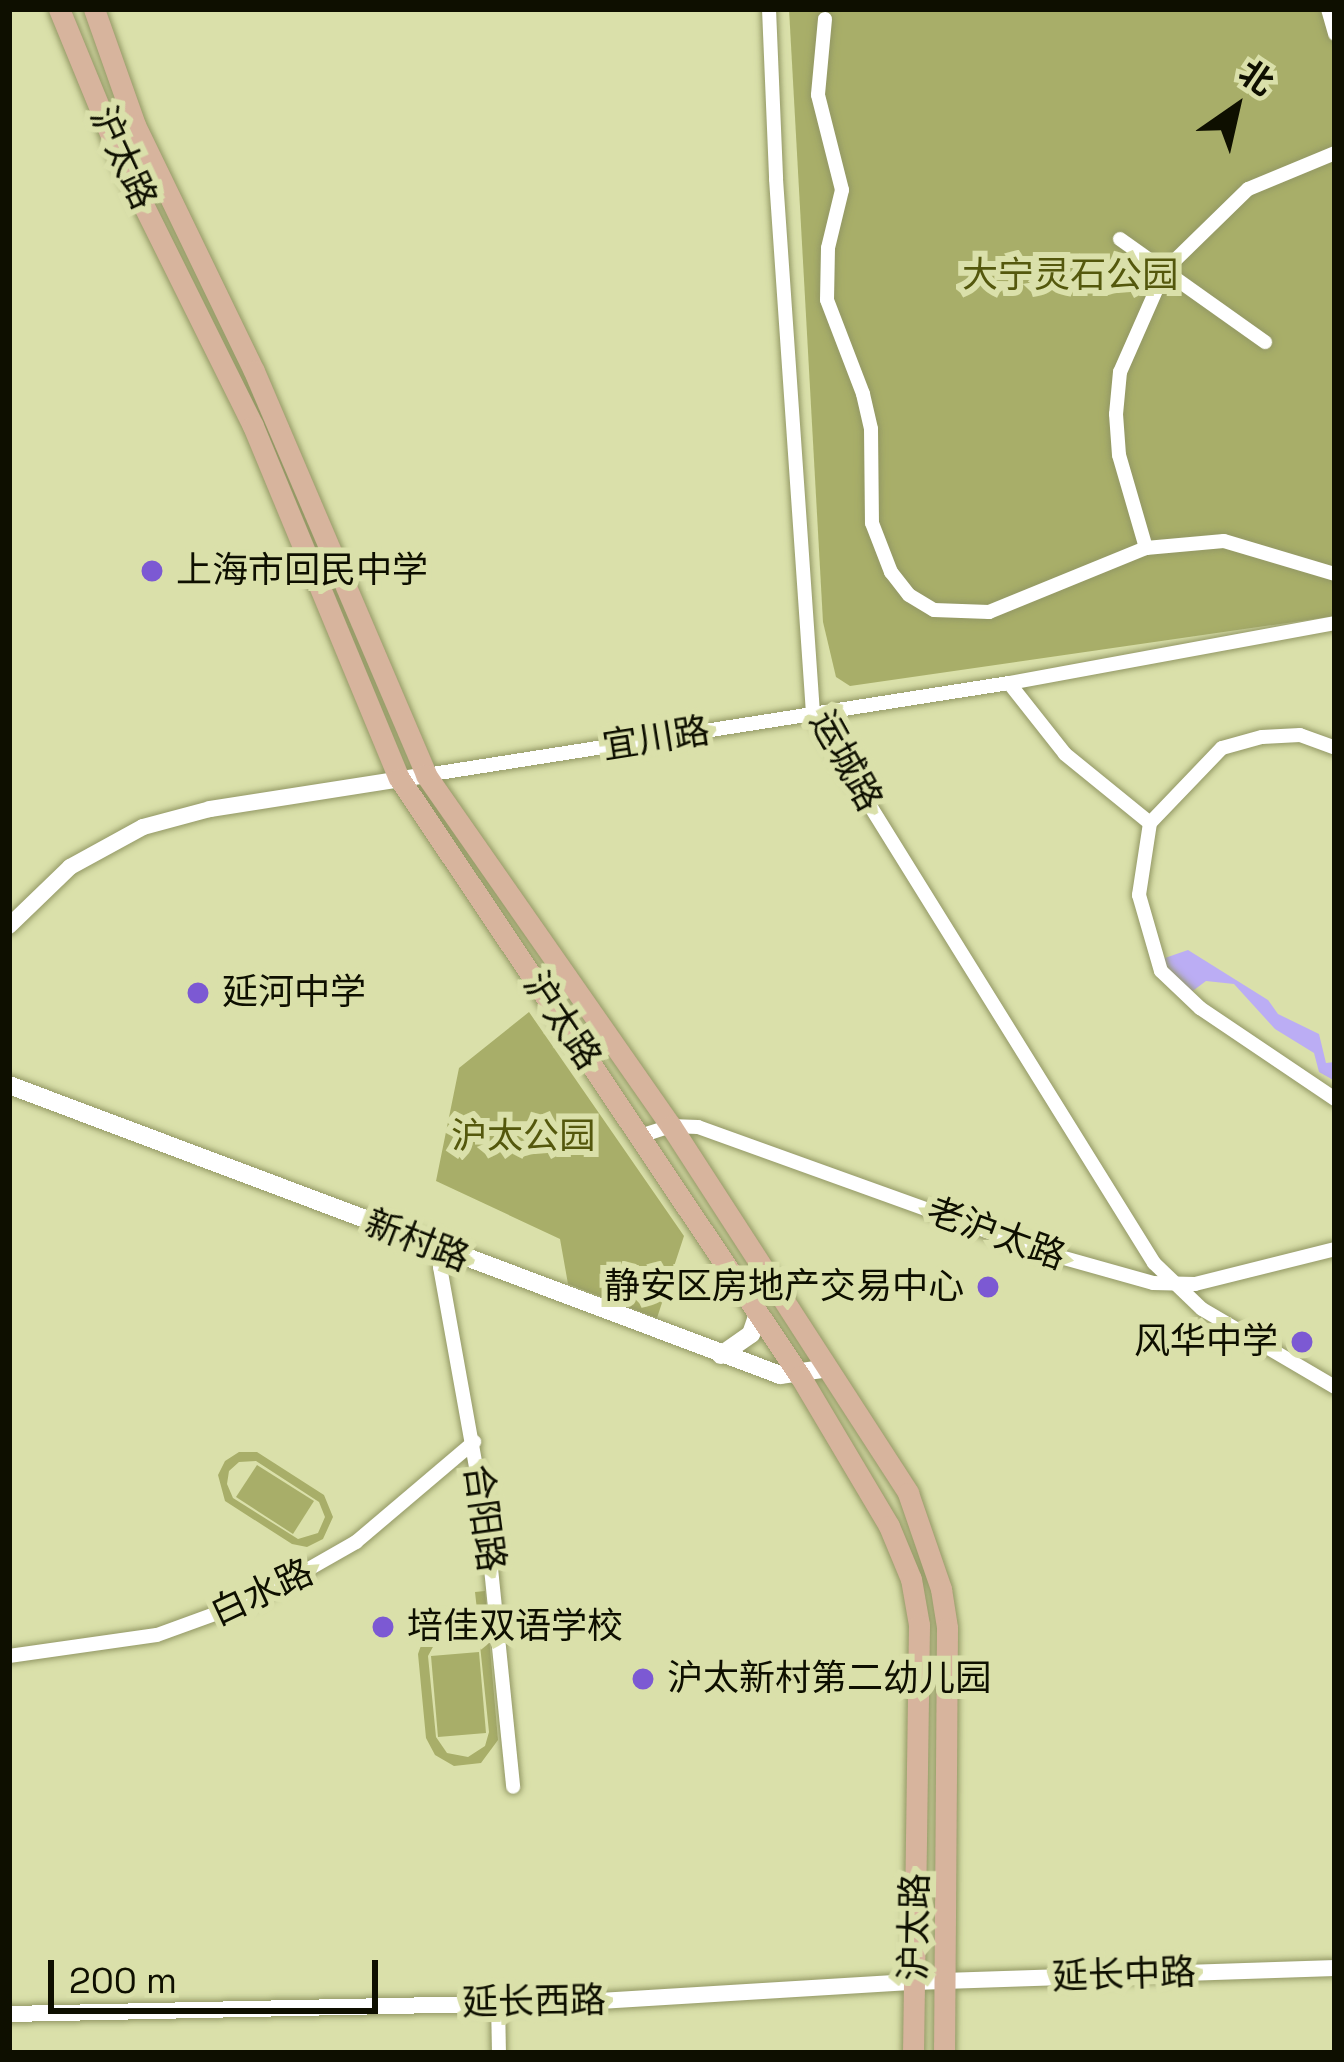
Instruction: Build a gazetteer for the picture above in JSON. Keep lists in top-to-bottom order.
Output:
{
  "streets": {
    "main road": ["沪太路", "新村路"],
    "street": [
      "宜川路",
      "运城路",
      "老沪太路",
      "合阳路",
      "白水路",
      "延长中路",
      "延长西路"
    ]
  },
  "crossings": [
    ["沪太路", "宜川路"],
    ["沪太路", "老沪太路"],
    ["沪太路", "新村路"],
    ["沪太路", "延长中路"],
    ["沪太路", "延长西路"],
    ["宜川路", "运城路"],
    ["运城路", "老沪太路"],
    ["新村路", "合阳路"],
    ["合阳路", "白水路"],
    ["延长中路", "延长西路"]
  ],
  "parks": ["大宁灵石公园", "沪太公园"],
  "places": [
    "上海市回民中学",
    "延河中学",
    "静安区房地产交易中心",
    "风华中学",
    "培佳双语学校",
    "沪太新村第二幼儿园"
  ],
  "scale_bar": "200 m",
  "north": "top right"
}
